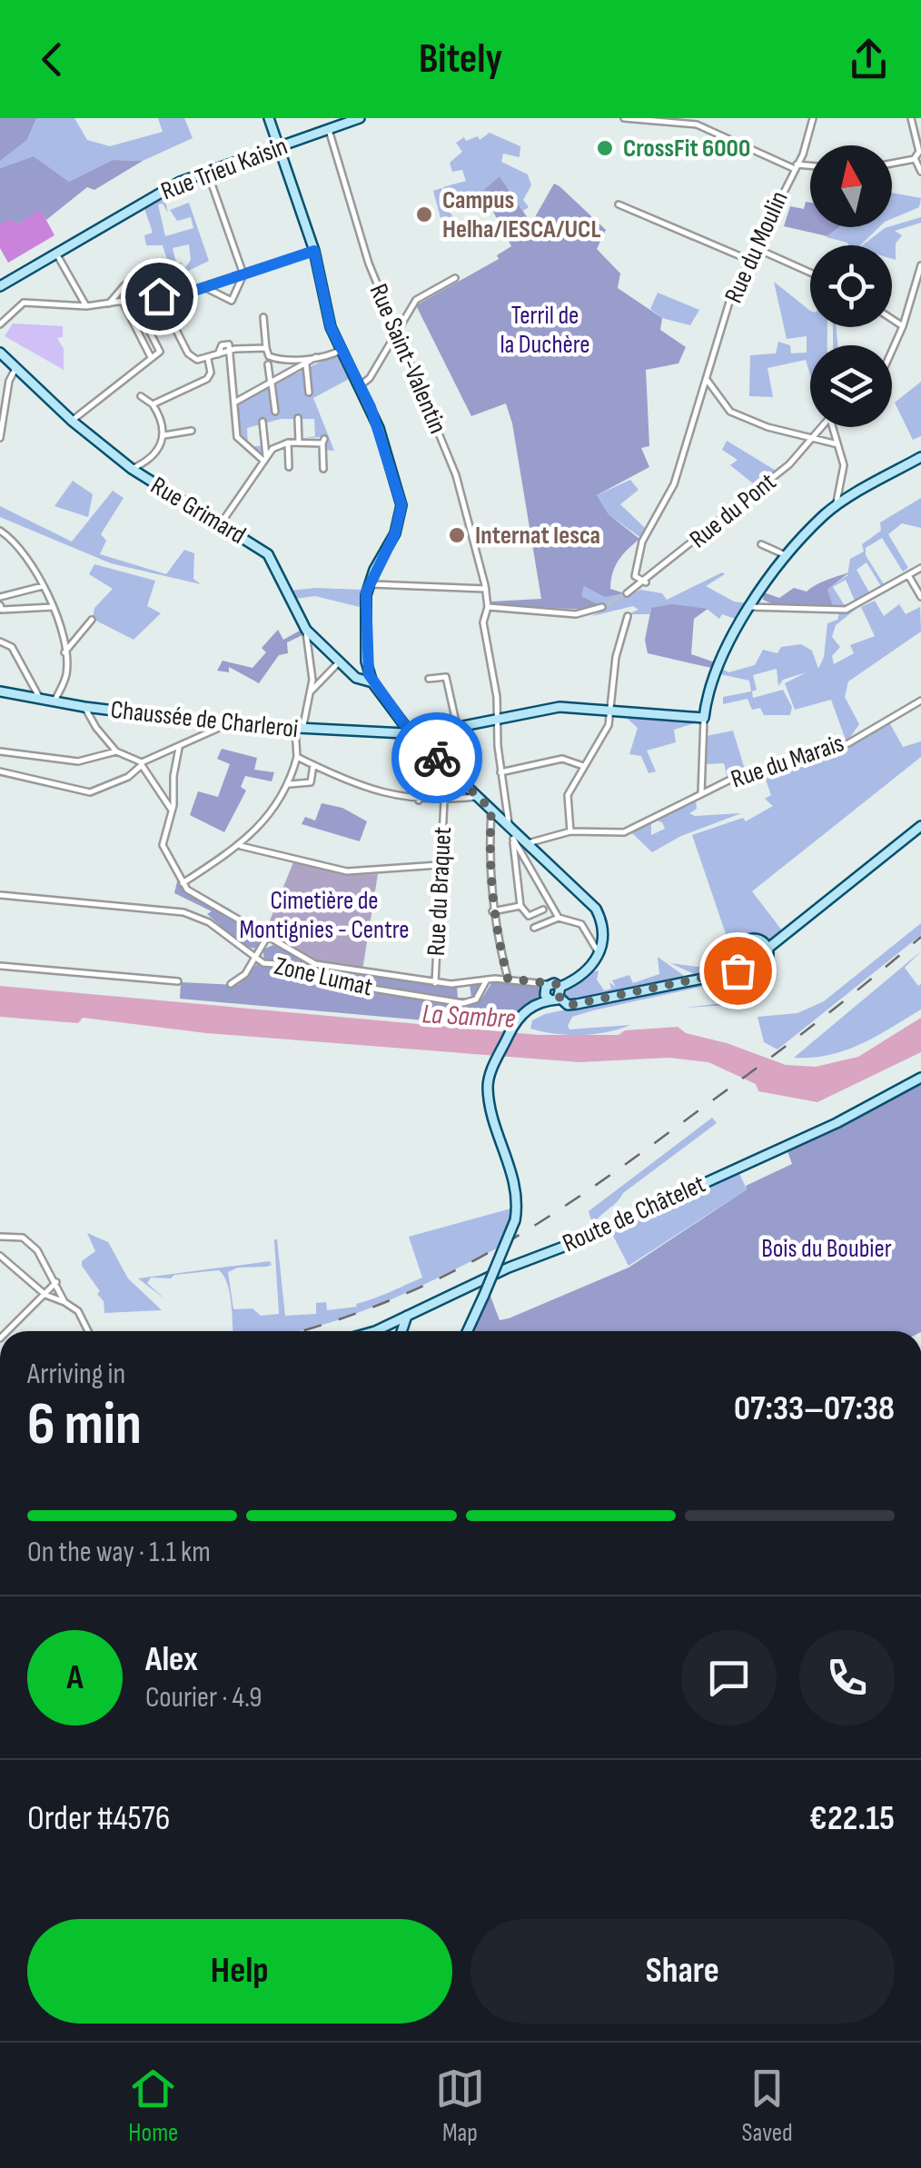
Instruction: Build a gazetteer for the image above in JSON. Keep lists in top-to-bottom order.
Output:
{
  "streets": {
    "main road": [
      "Rue Trieu Kaisin",
      "Rue Grimard",
      "Chaussée de Charleroi",
      "Route de Châtelet"
    ],
    "street": [
      "Rue du Moulin",
      "Rue Saint-Valentin",
      "Rue du Pont",
      "Rue du Marais",
      "Rue du Braquet",
      "Zone Lumat"
    ]
  },
  "crossings": [
    ["Rue Trieu Kaisin", "Rue Saint-Valentin"],
    ["Rue du Moulin", "Rue du Pont"],
    ["Rue Saint-Valentin", "Chaussée de Charleroi"]
  ],
  "water": ["La Sambre"],
  "parks": ["Terril de la Duchère", "Cimetière de Montignies - Centre", "Bois du Boubier"],
  "places": ["CrossFit 6000", "Campus Helha/IESCA/UCL", "Internat Iesca"],
  "north": "top",
  "page": {
    "header": "Bitely",
    "heading": ["6 min", "Arriving in", "07:33–07:38"],
    "panel": [
      "Alex",
      "Courier · 4.9",
      "Order #4576",
      "€22.15"
    ],
    "bar": "On the way · 1.1 km",
    "round": "A",
    "buttons": ["Help", "Share"],
    "tabs": ["Home", "Map", "Saved"]
  }
}
